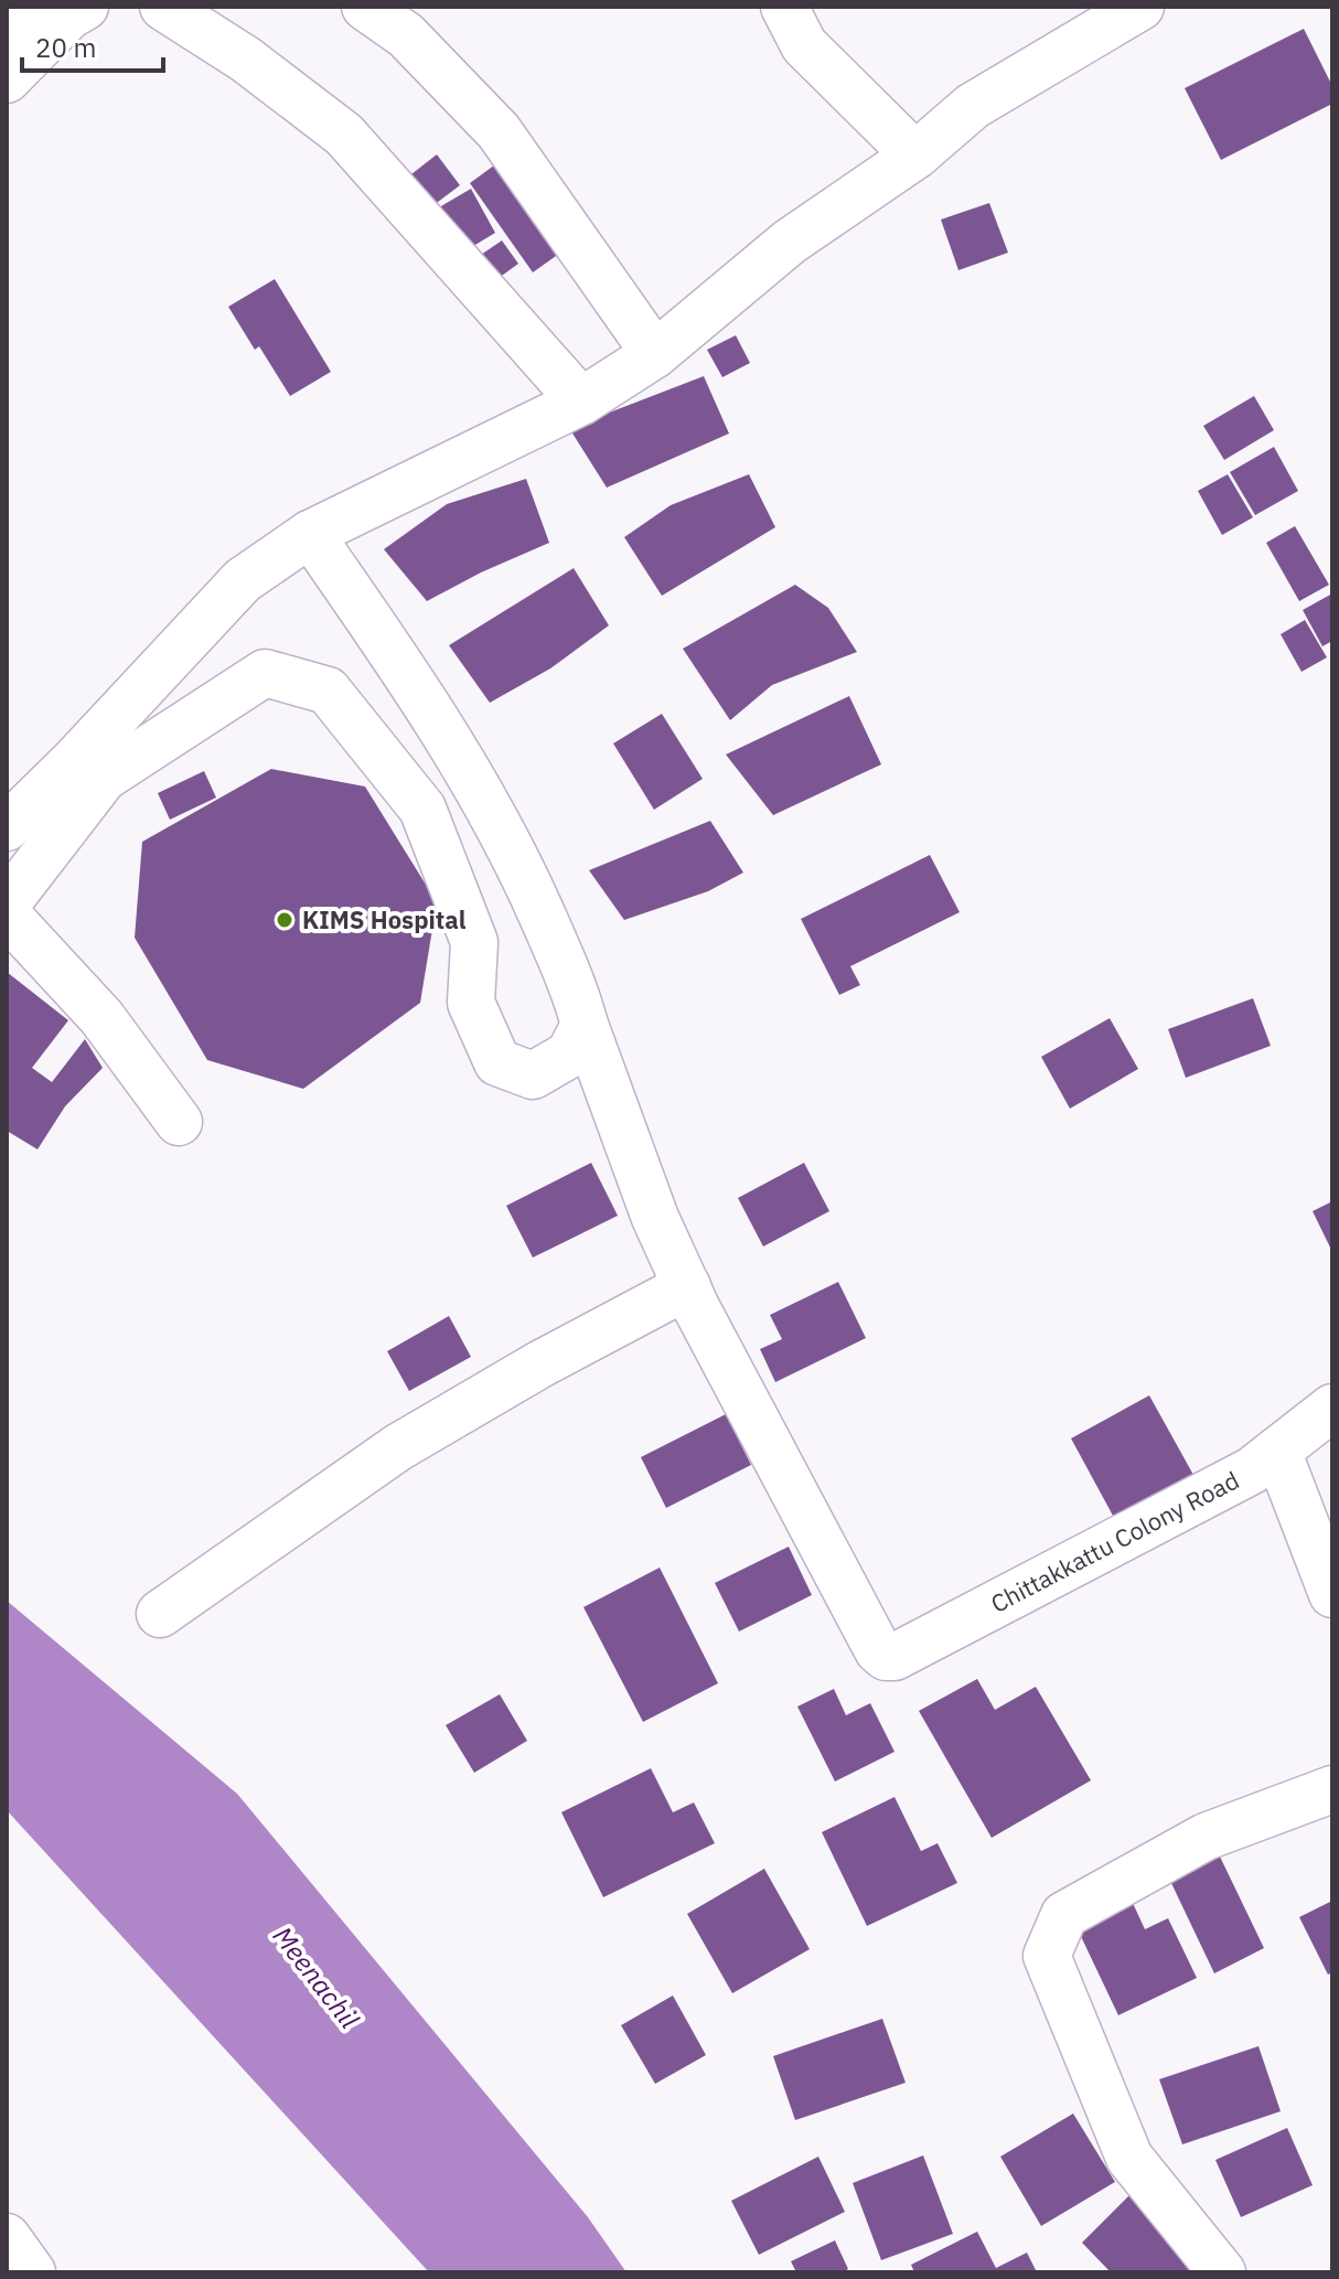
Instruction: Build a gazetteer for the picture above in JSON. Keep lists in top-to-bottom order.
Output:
{
  "streets": {
    "street": ["Chittakkattu Colony Road"]
  },
  "water": ["Meenachil"],
  "places": ["KIMS Hospital"],
  "scale_bar": "20 m"
}
